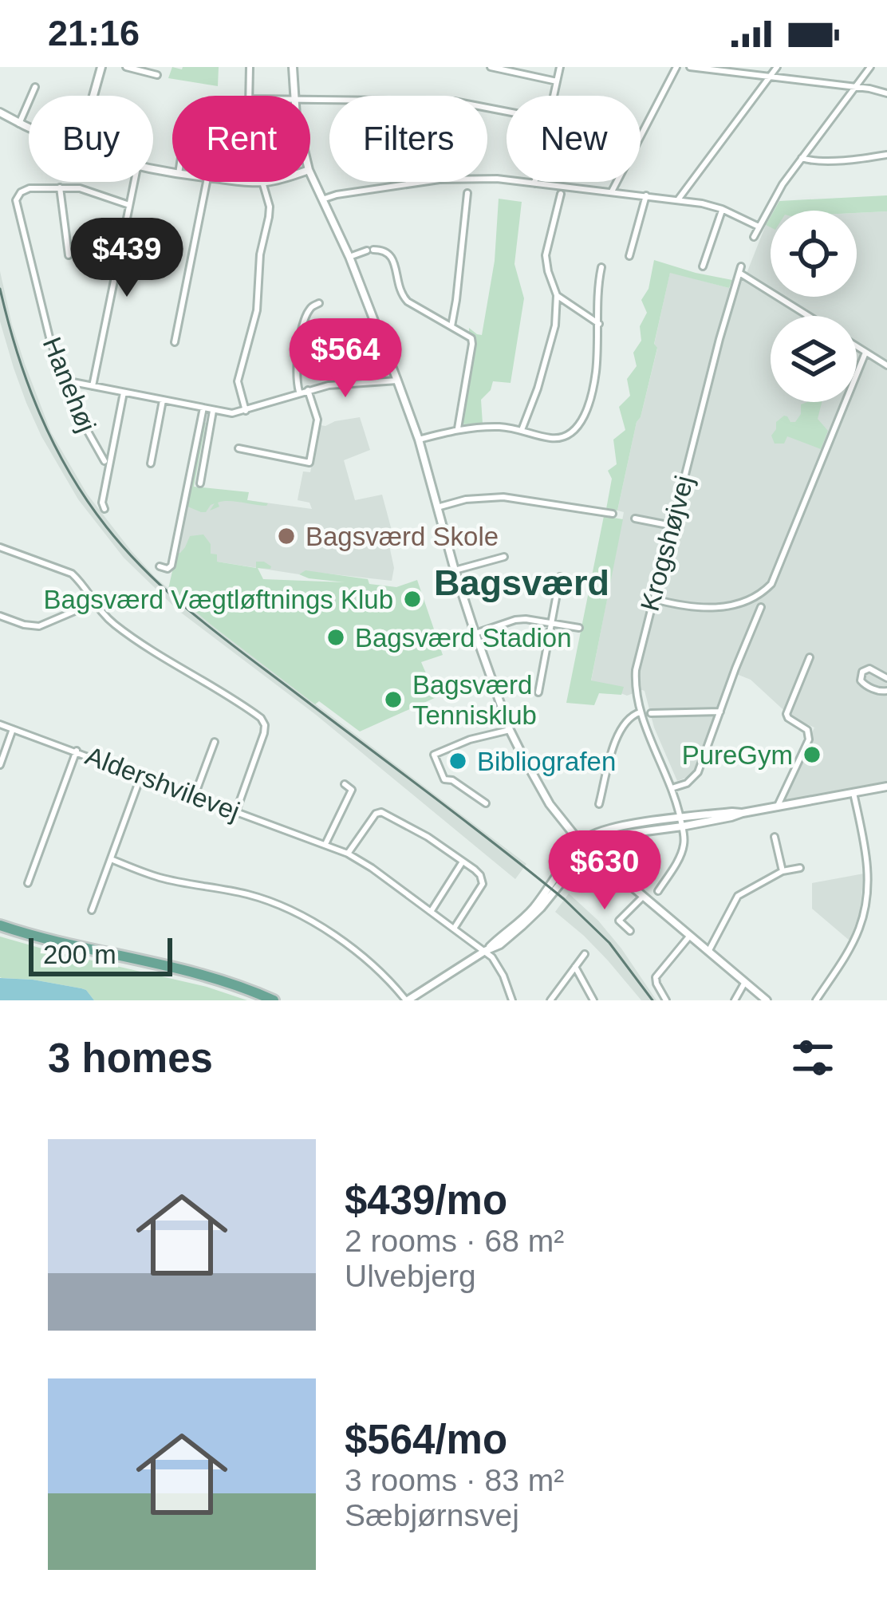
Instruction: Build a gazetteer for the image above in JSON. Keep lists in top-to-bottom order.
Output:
{
  "streets": {
    "street": ["Hanehøj", "Krogshøjvej", "Aldershvilevej"]
  },
  "districts": ["Bagsværd"],
  "places": [
    "Bagsværd Skole",
    "Bagsværd Vægtløftnings Klub",
    "Bagsværd Stadion",
    "Bagsværd Tennisklub",
    "PureGym",
    "Bibliografen"
  ],
  "scale_bar": "200 m",
  "page": {
    "status": "21:16",
    "chip": [
      "Buy",
      "Rent",
      "Filters",
      "New"
    ],
    "price": ["$439", "$564", "$630"],
    "scale": "200 m",
    "heading": "3 homes",
    "list": [
      {
        "name": "$439/mo",
        "note": "2 rooms · 68 m² · Ulvebjerg"
      },
      {
        "name": "$564/mo",
        "note": "3 rooms · 83 m² · Sæbjørnsvej"
      }
    ]
  }
}
